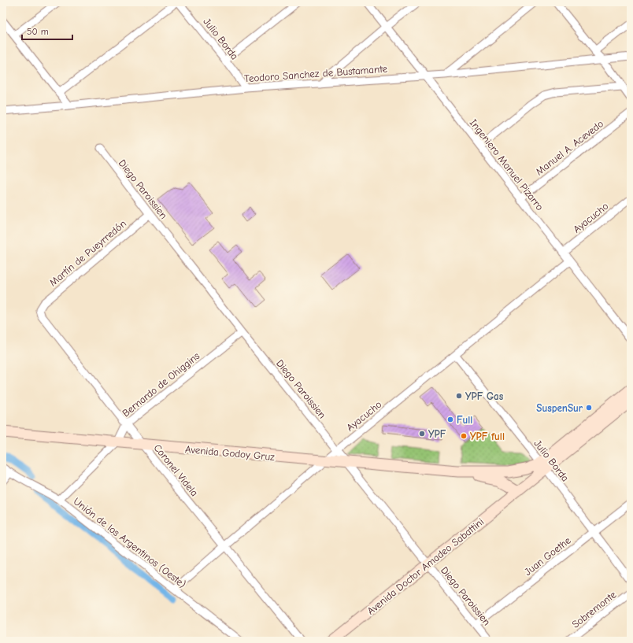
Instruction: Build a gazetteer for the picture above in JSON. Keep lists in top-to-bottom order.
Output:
{
  "streets": {
    "main road": ["Avenida Godoy Gruz", "Avenida Doctor Amadeo Sabattini"],
    "street": [
      "Julio Borda",
      "Teodoro Sanchez de Bustamante",
      "Manuel A. Acevedo",
      "Ingeniero Manuel Pizarro",
      "Diego Paroissien",
      "Ayacucho",
      "Martín de Pueyrredón",
      "Bernardo de Ohiggins",
      "Coronel Videla",
      "Unión de los Argentinos (Oeste)",
      "Juan Goethe",
      "Sobremonte"
    ]
  },
  "crossings": [
    ["Julio Borda", "Teodoro Sanchez de Bustamante"],
    ["Julio Borda", "Ayacucho"],
    ["Julio Borda", "Avenida Godoy Gruz"],
    ["Julio Borda", "Juan Goethe"],
    ["Julio Borda", "Avenida Doctor Amadeo Sabattini"],
    ["Teodoro Sanchez de Bustamante", "Ingeniero Manuel Pizarro"],
    ["Manuel A. Acevedo", "Ingeniero Manuel Pizarro"],
    ["Ingeniero Manuel Pizarro", "Ayacucho"],
    ["Diego Paroissien", "Ayacucho"],
    ["Diego Paroissien", "Martín de Pueyrredón"],
    ["Diego Paroissien", "Bernardo de Ohiggins"],
    ["Diego Paroissien", "Avenida Godoy Gruz"],
    ["Diego Paroissien", "Juan Goethe"],
    ["Diego Paroissien", "Avenida Doctor Amadeo Sabattini"],
    ["Ayacucho", "Avenida Godoy Gruz"],
    ["Ayacucho", "Coronel Videla"],
    ["Ayacucho", "Unión de los Argentinos (Oeste)"],
    ["Martín de Pueyrredón", "Coronel Videla"],
    ["Bernardo de Ohiggins", "Avenida Godoy Gruz"],
    ["Bernardo de Ohiggins", "Coronel Videla"],
    ["Bernardo de Ohiggins", "Unión de los Argentinos (Oeste)"],
    ["Avenida Godoy Gruz", "Coronel Videla"],
    ["Avenida Godoy Gruz", "Avenida Doctor Amadeo Sabattini"]
  ],
  "places": [
    "YPF Gas",
    "SuspenSur",
    "Full",
    "YPF",
    "YPF full"
  ],
  "scale_bar": "50 m"
}
